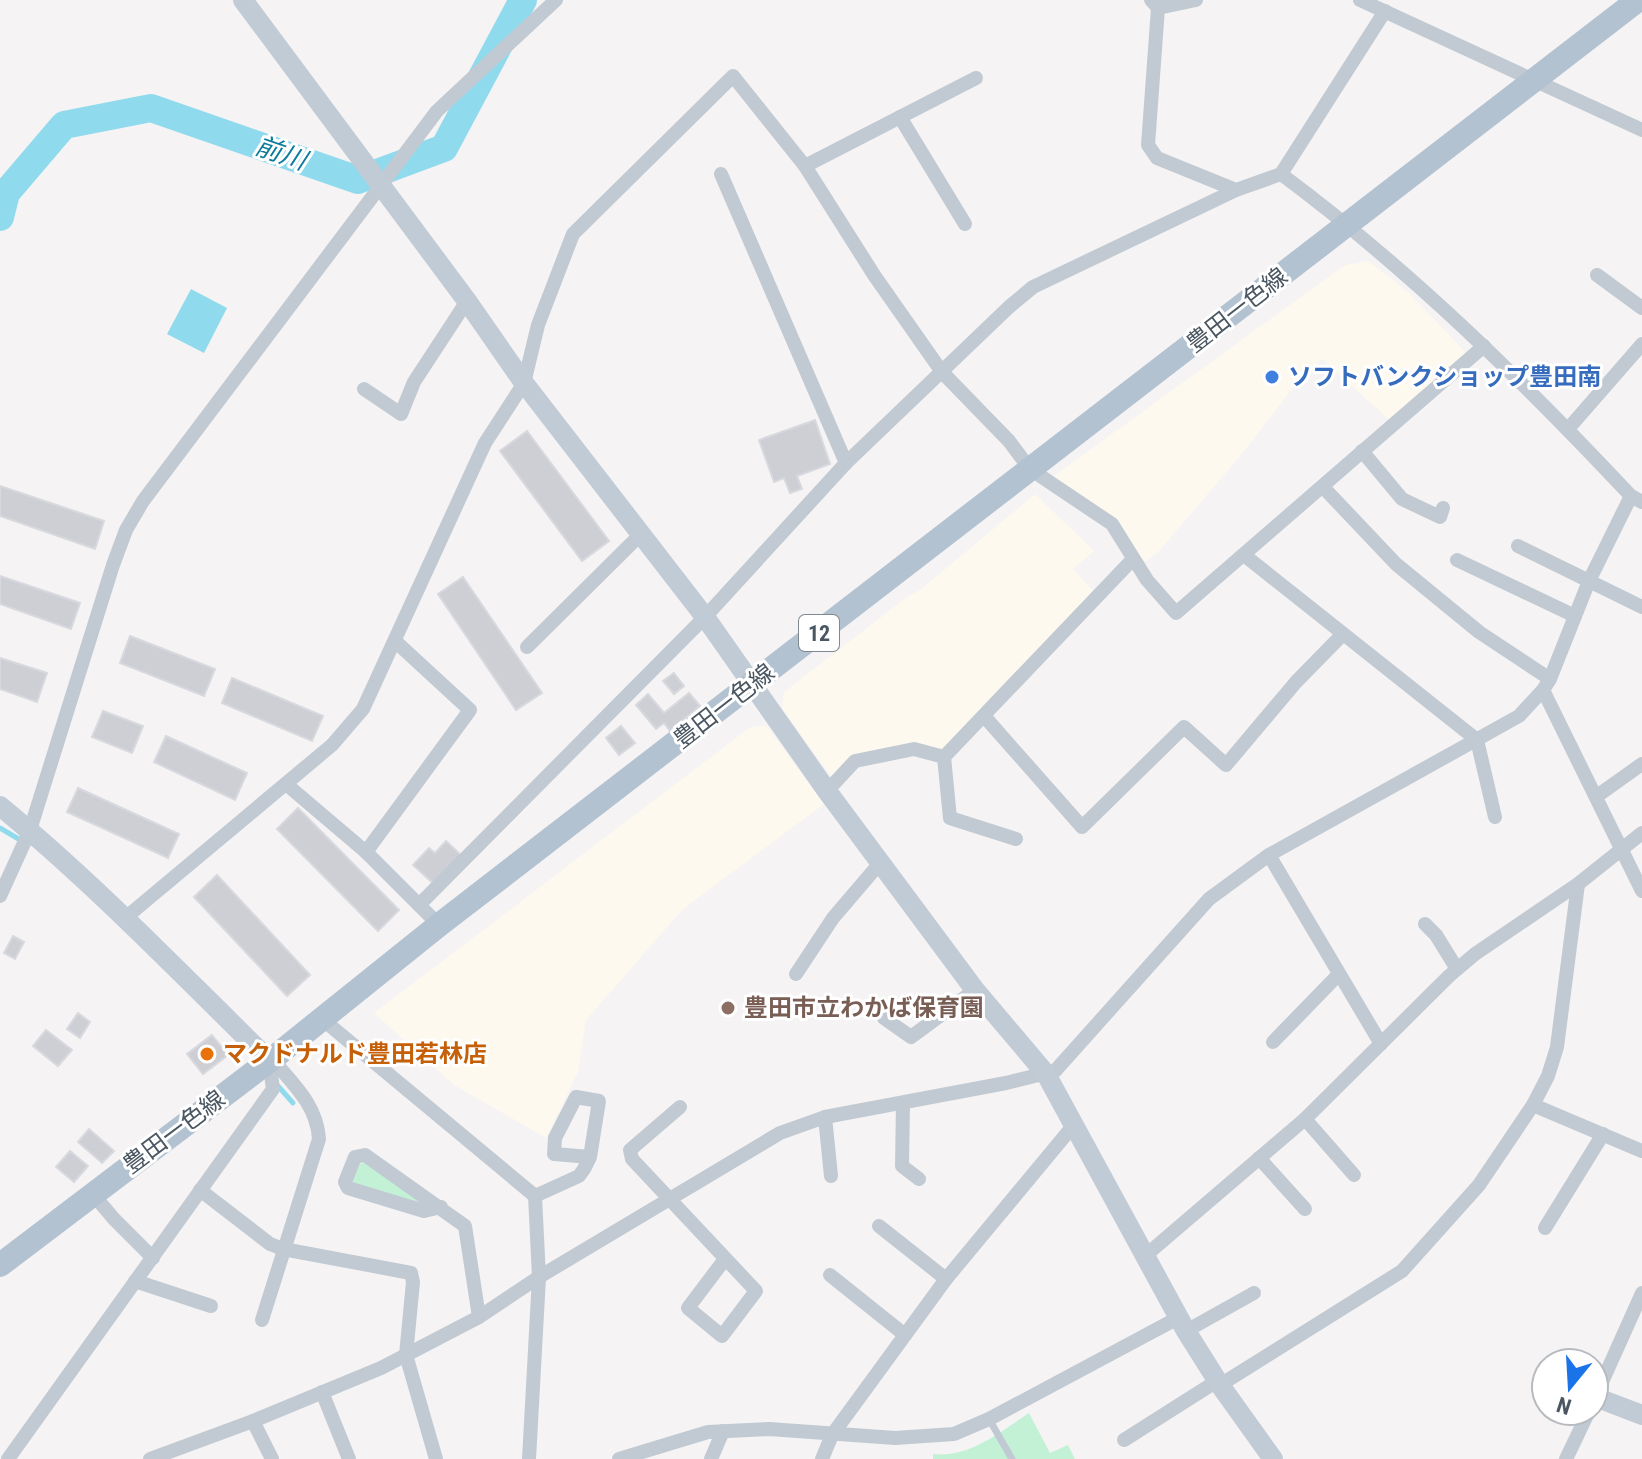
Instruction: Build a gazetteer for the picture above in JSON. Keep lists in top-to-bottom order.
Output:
{
  "streets": {
    "main road": ["豊田一色線", "12"]
  },
  "water": ["前川"],
  "places": ["ソフトバンクショップ豊田南", "豊田市立わかば保育園", "マクドナルド豊田若林店"],
  "north": "bottom"
}
